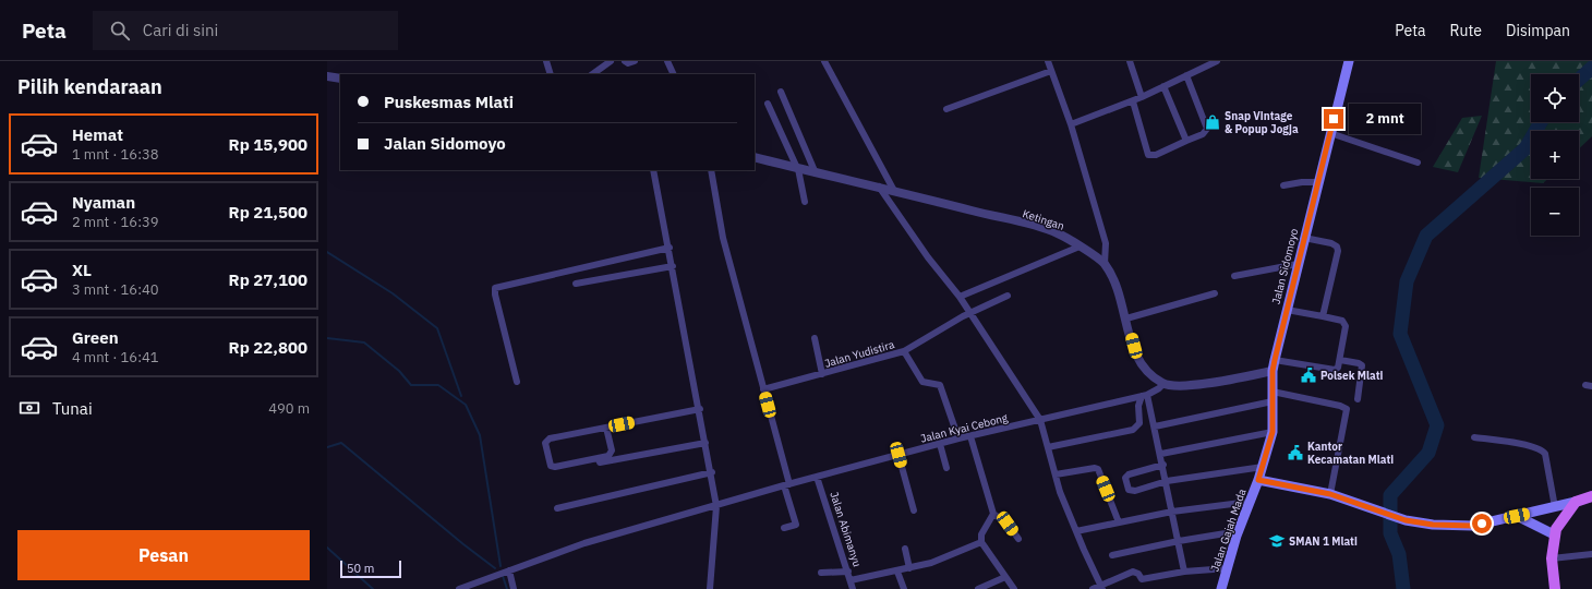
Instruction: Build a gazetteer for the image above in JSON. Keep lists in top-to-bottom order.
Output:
{
  "streets": {
    "main road": ["Jalan Sidomoyo", "Jalan Gajah Mada"],
    "street": [
      "Ketingan",
      "Jalan Yudistira",
      "Jalan Kyai Cebong",
      "Jalan Abimanyu"
    ]
  },
  "crossings": [
    ["Ketingan", "Jalan Kyai Cebong"],
    ["Jalan Sidomoyo", "Jalan Gajah Mada"],
    ["Jalan Yudistira", "Jalan Kyai Cebong"],
    ["Jalan Kyai Cebong", "Jalan Abimanyu"]
  ],
  "places": {
    "shop": ["Snap Vintage & Popup Jogja"],
    "public building": ["Polsek Mlati", "Kantor Kecamatan Mlati"],
    "school or university": ["SMAN 1 Mlati"]
  },
  "scale_bar": "50 m",
  "page": {
    "header": "Peta",
    "search": "Cari di sini",
    "nav": ["Peta", "Rute", "Disimpan"],
    "heading": "Pilih kendaraan",
    "map_buttons": ["+", "−"],
    "banner": ["Puskesmas Mlati", "Jalan Sidomoyo"],
    "bubble": "2 mnt",
    "list": [
      {
        "name": "Hemat",
        "note": "1 mnt · 16:38",
        "value": "Rp 15,900"
      },
      {
        "name": "Nyaman",
        "note": "2 mnt · 16:39",
        "value": "Rp 21,500"
      },
      {
        "name": "XL",
        "note": "3 mnt · 16:40",
        "value": "Rp 27,100"
      },
      {
        "name": "Green",
        "note": "4 mnt · 16:41",
        "value": "Rp 22,800"
      }
    ],
    "pay": ["Tunai", "490 m"],
    "buttons": "Pesan",
    "scale": "50 m"
  }
}
